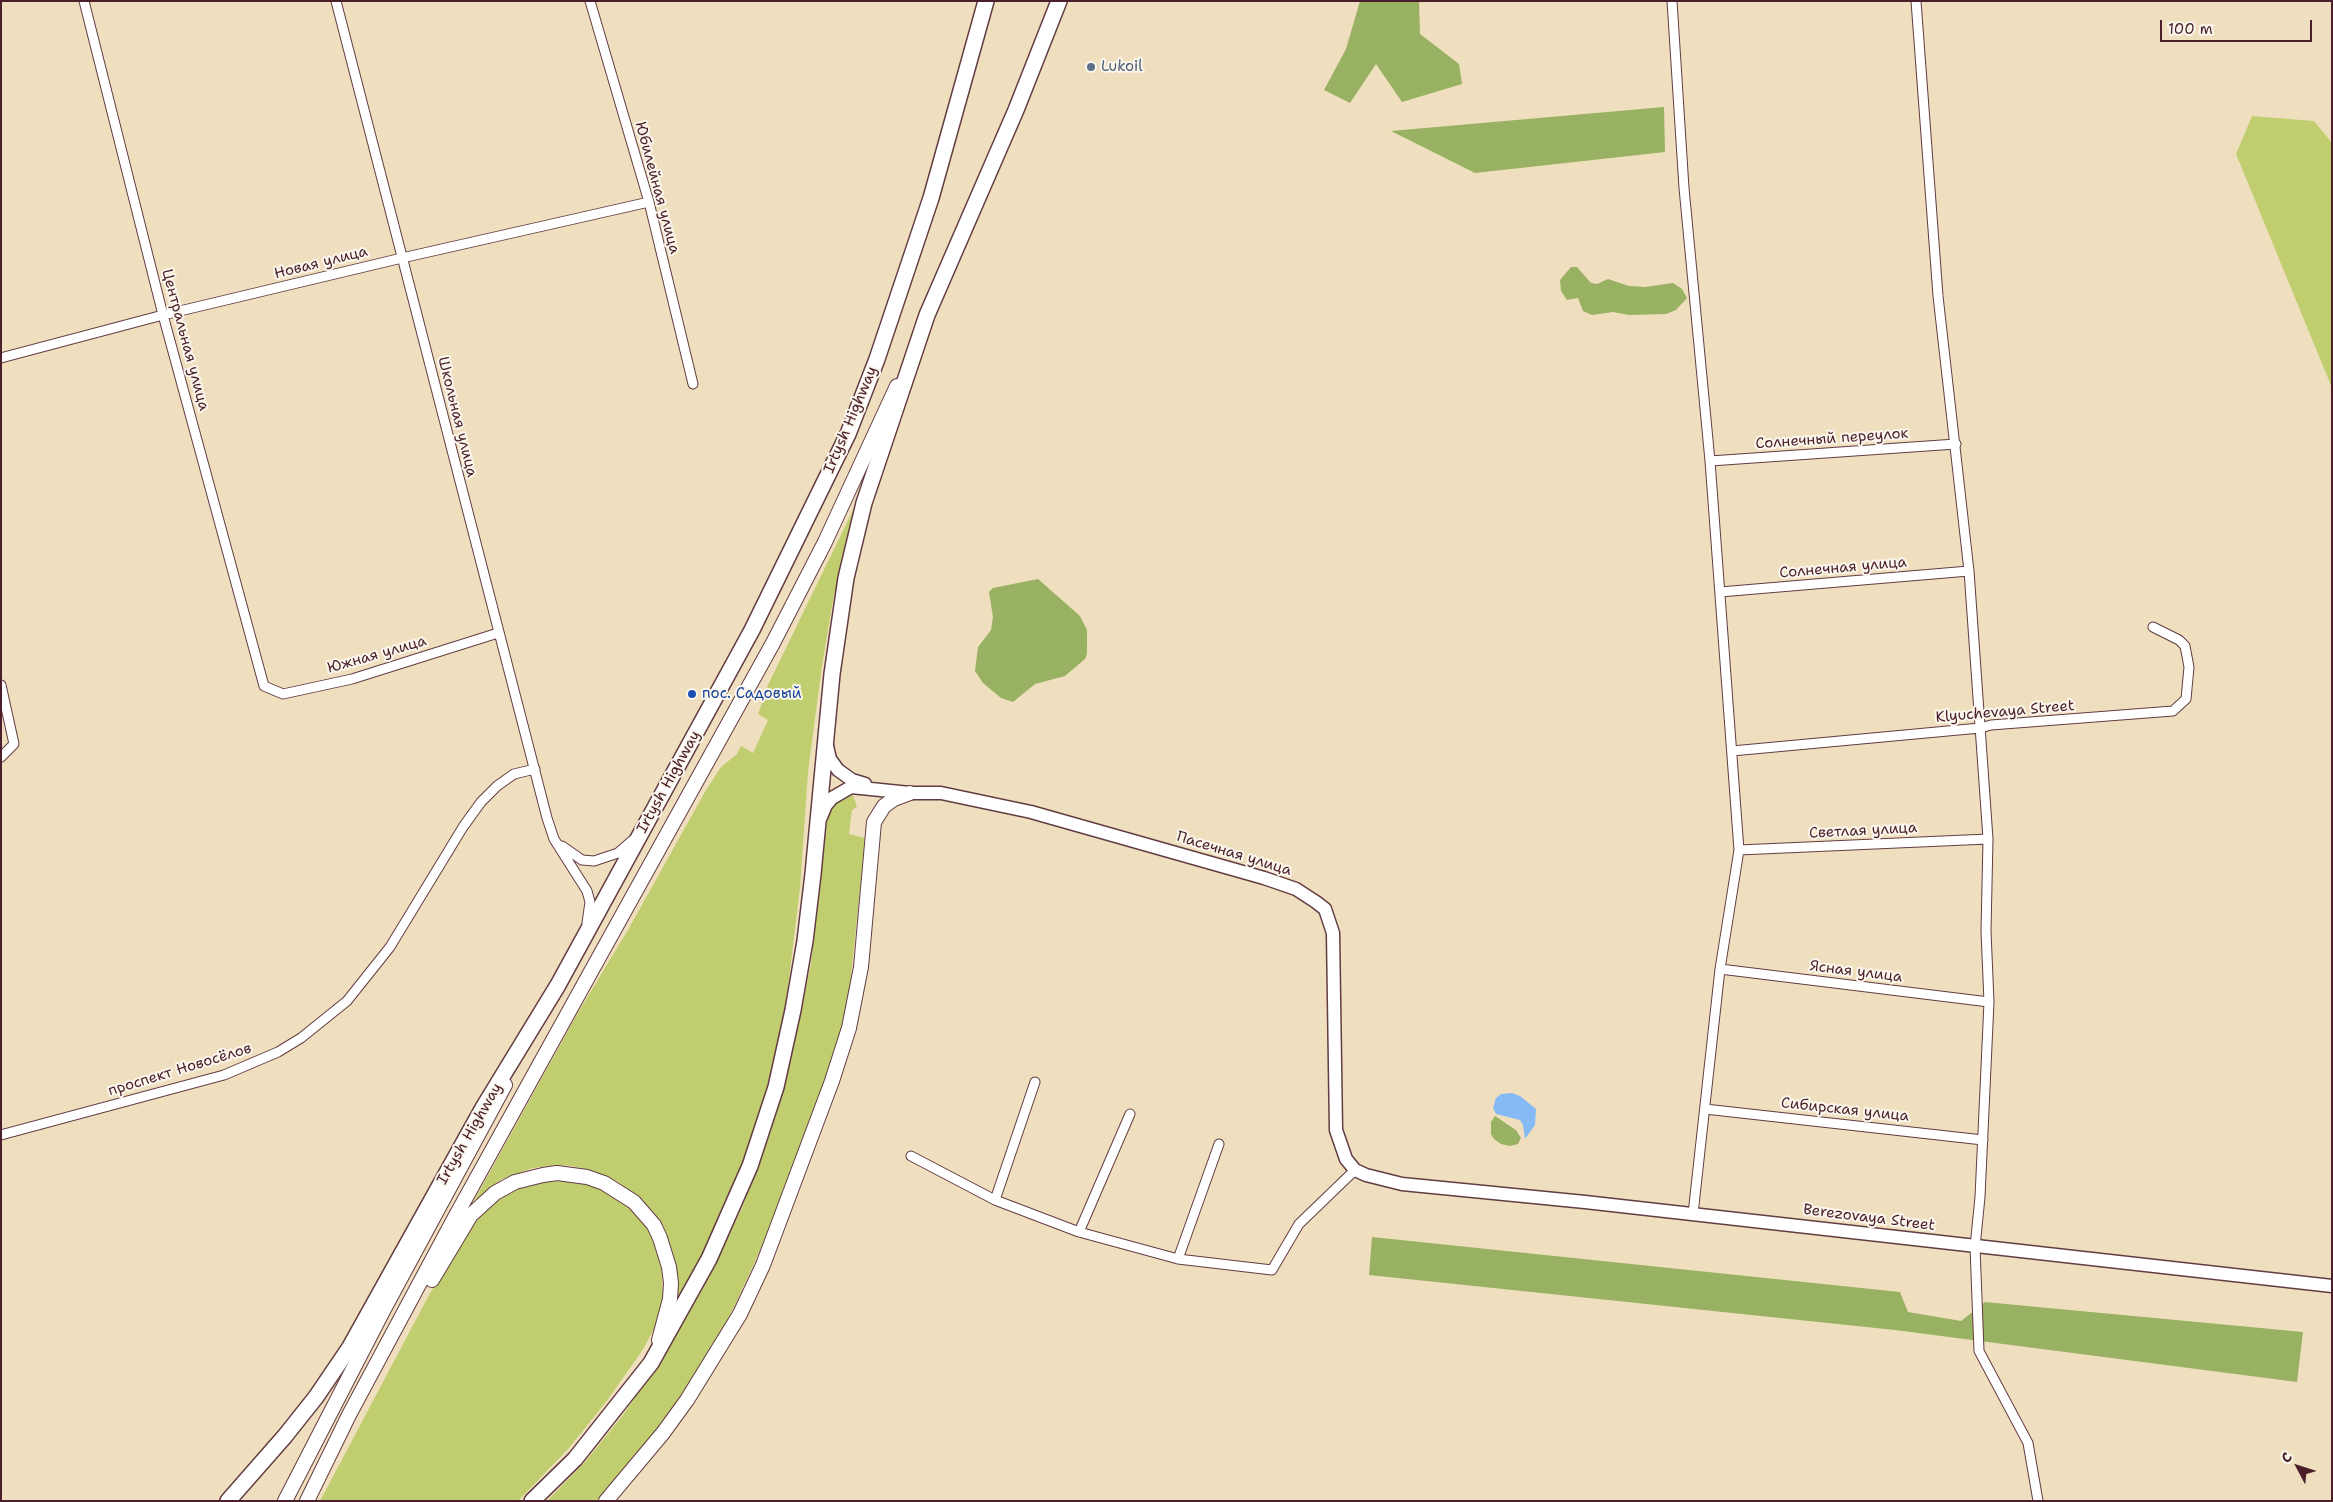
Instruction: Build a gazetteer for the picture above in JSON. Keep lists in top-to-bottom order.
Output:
{
  "streets": {
    "highway": ["Irtysh Highway"],
    "main road": ["Пасечная улица", "Berezovaya Street"],
    "street": [
      "Юбилейная улица",
      "Новая улица",
      "Центральная улица",
      "Школьная улица",
      "Солнечный переулок",
      "Солнечная улица",
      "Южная улица",
      "Klyuchevaya Street",
      "Светлая улица",
      "Ясная улица",
      "проспект Новосёлов",
      "Сибирская улица"
    ]
  },
  "crossings": [
    ["Юбилейная улица", "Новая улица"],
    ["Новая улица", "Центральная улица"],
    ["Новая улица", "Школьная улица"],
    ["Центральная улица", "Южная улица"],
    ["Школьная улица", "Irtysh Highway"],
    ["Школьная улица", "Южная улица"],
    ["Школьная улица", "проспект Новосёлов"],
    ["Пасечная улица", "Berezovaya Street"]
  ],
  "places": ["Lukoil", "пос. Садовый"],
  "scale_bar": "100 m",
  "north": "top left"
}
